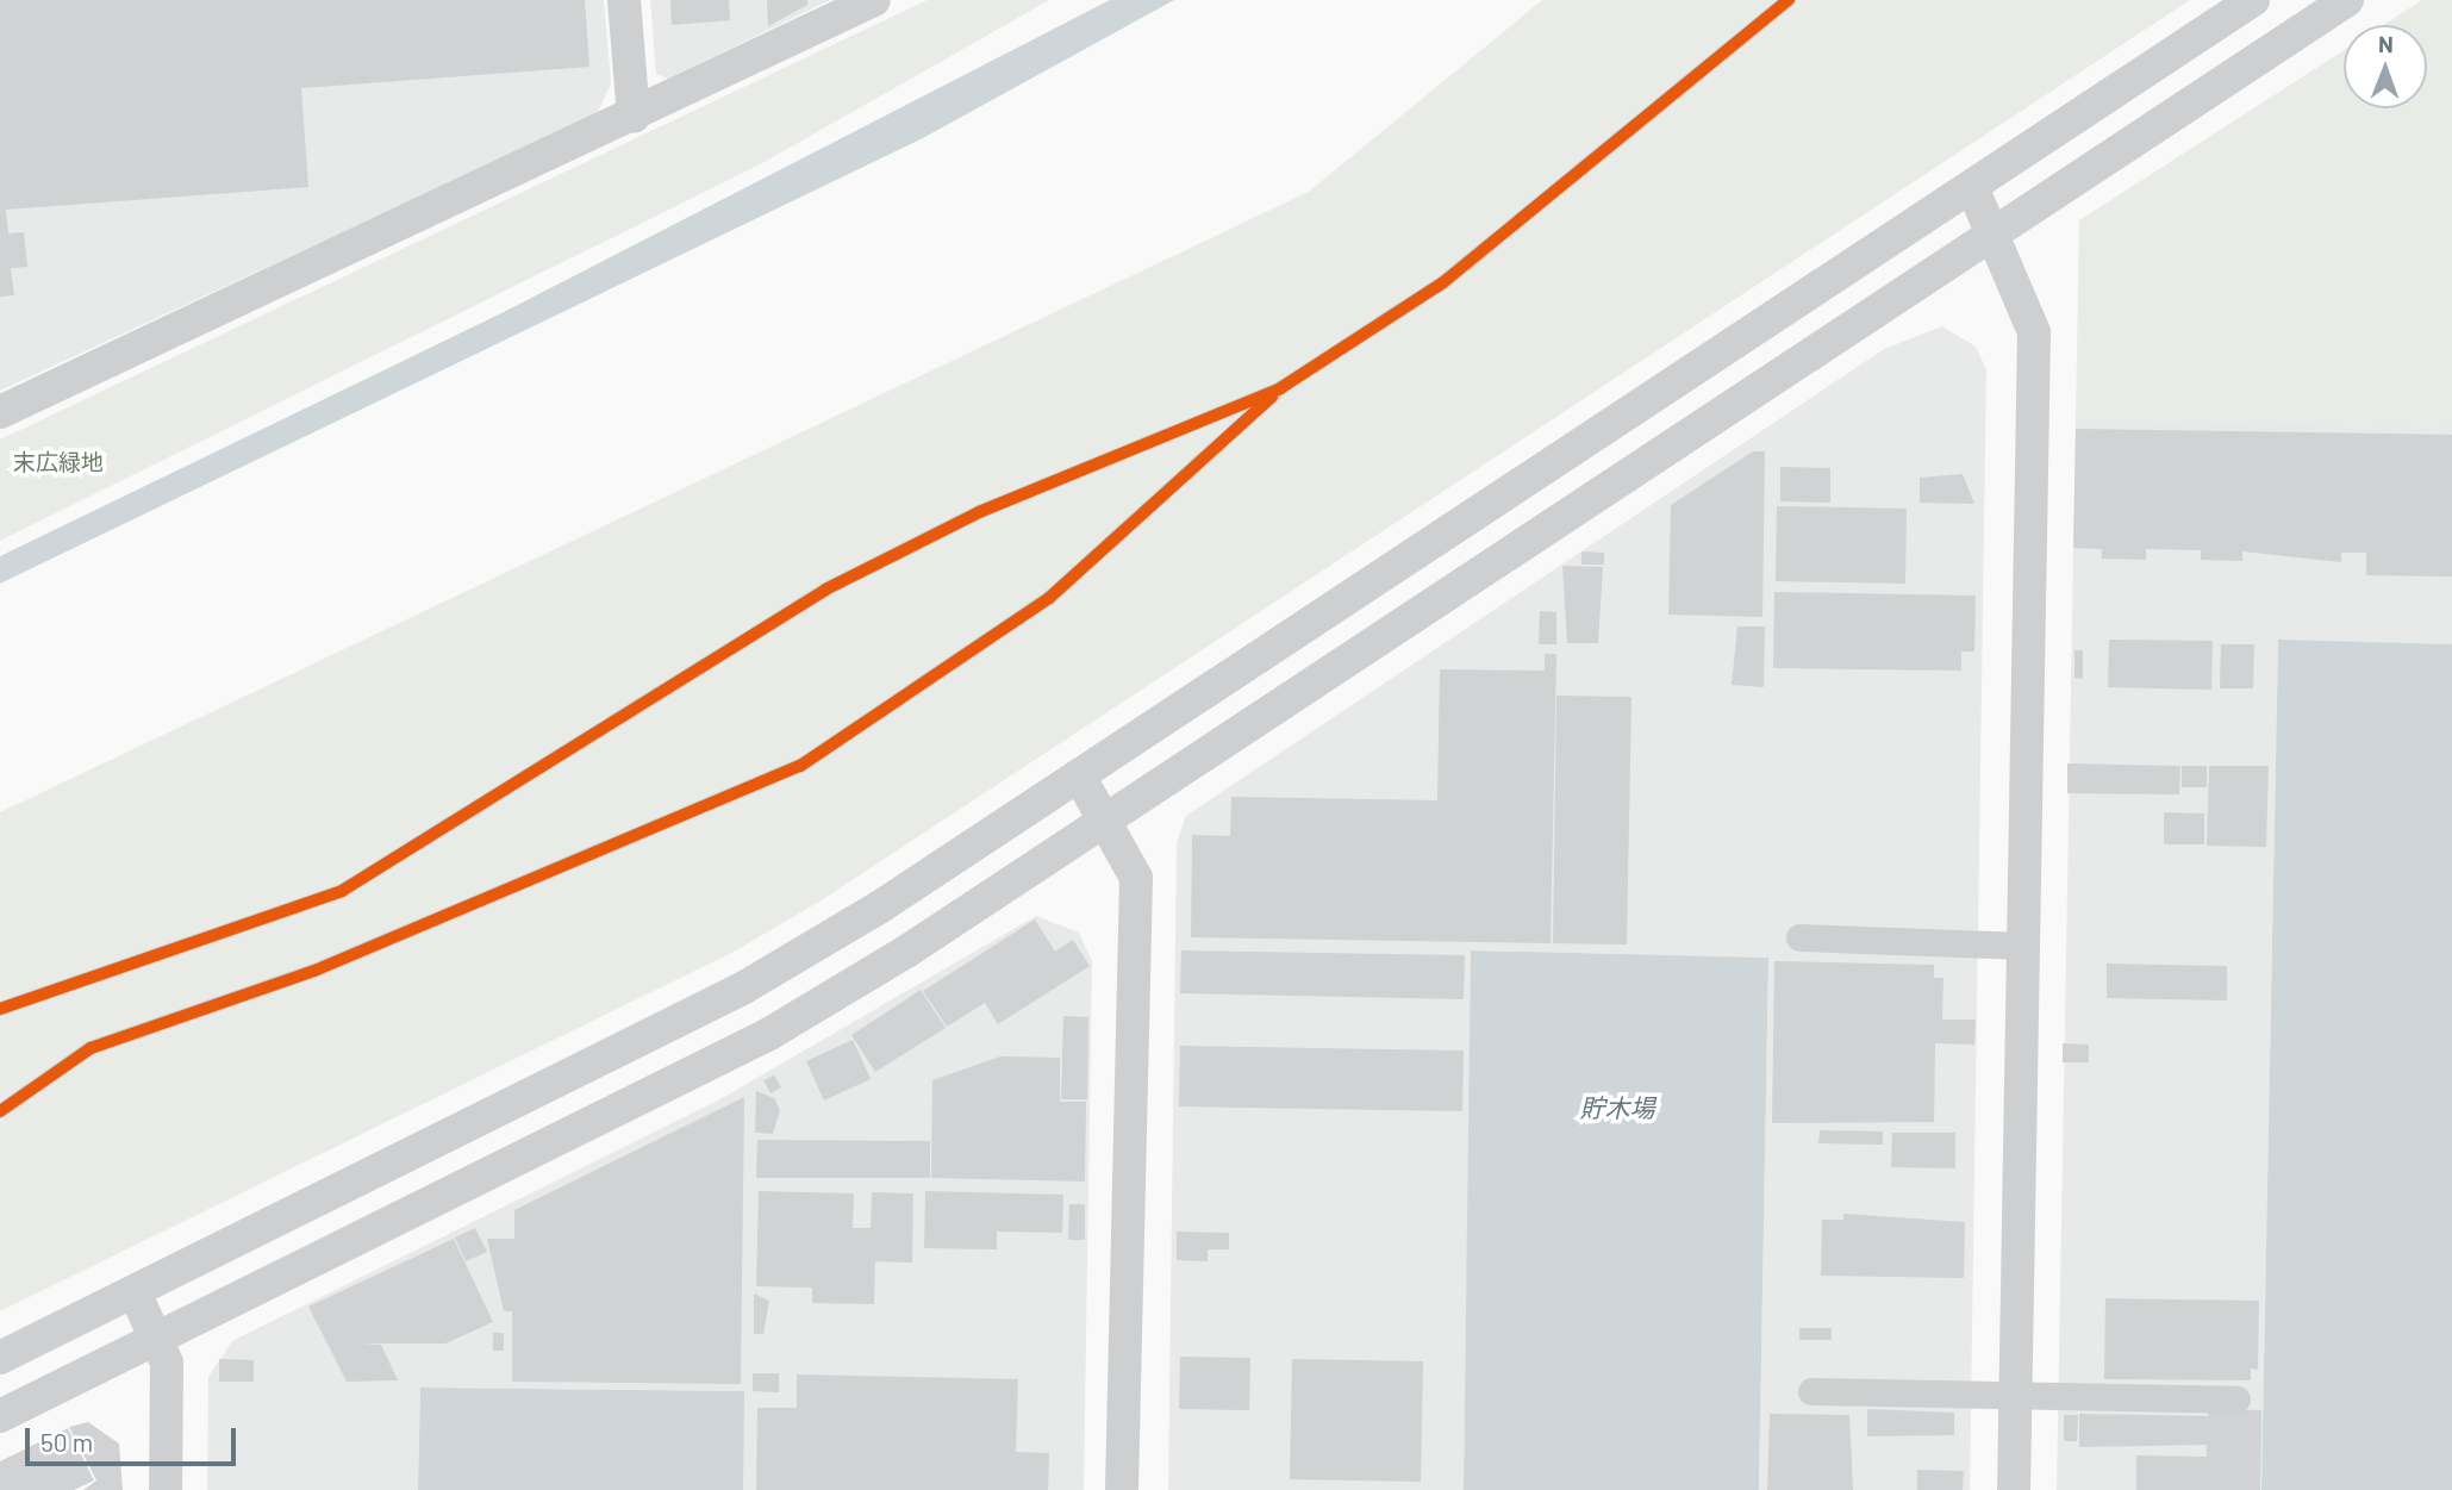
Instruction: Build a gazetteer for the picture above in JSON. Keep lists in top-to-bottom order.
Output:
{
  "water": ["貯木場"],
  "parks": ["末広緑地"],
  "scale_bar": "50 m",
  "north": "top"
}
